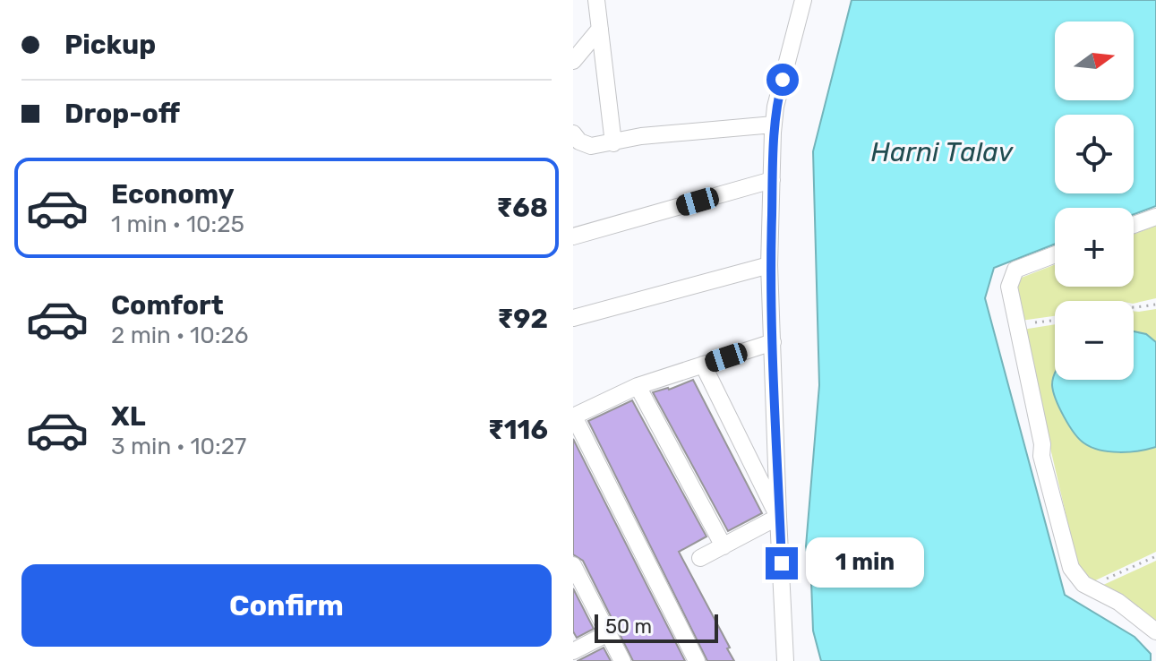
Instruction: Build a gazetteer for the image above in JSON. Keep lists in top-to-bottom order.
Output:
{
  "water": ["Harni Talav"],
  "scale_bar": "50 m",
  "north": "right",
  "page": {
    "banner": ["Pickup", "Drop-off"],
    "map_buttons": ["+", "−"],
    "list": [
      {
        "name": "Economy",
        "note": "1 min · 10:25",
        "value": "₹68"
      },
      {
        "name": "Comfort",
        "note": "2 min · 10:26",
        "value": "₹92"
      },
      {
        "name": "XL",
        "note": "3 min · 10:27",
        "value": "₹116"
      }
    ],
    "bubble": "1 min",
    "buttons": "Confirm",
    "scale": "50 m"
  }
}
